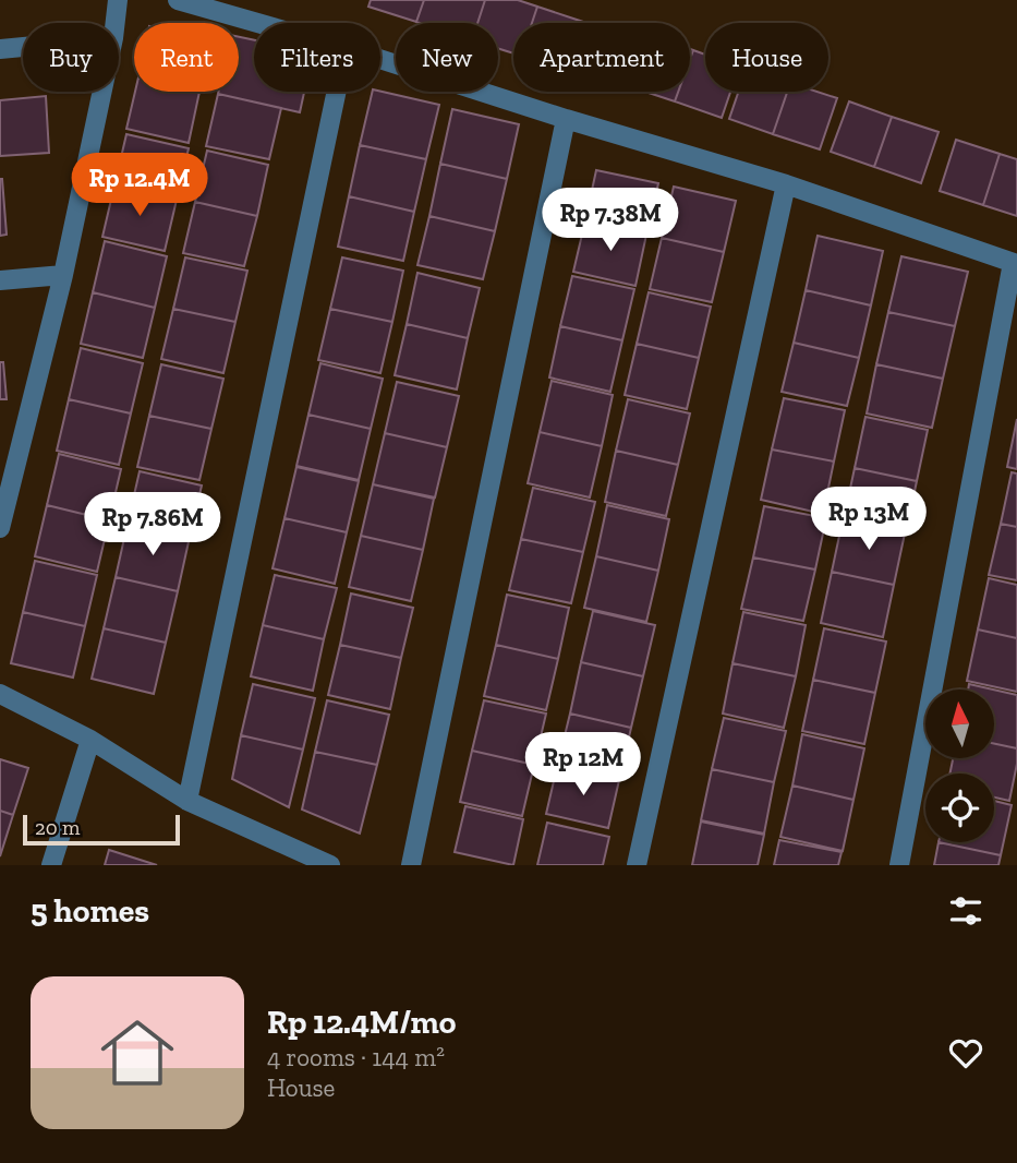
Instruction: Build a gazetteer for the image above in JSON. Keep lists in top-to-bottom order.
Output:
{
  "scale_bar": "20 m",
  "north": "top",
  "page": {
    "chip": [
      "Buy",
      "Rent",
      "Filters",
      "New",
      "Apartment",
      "House"
    ],
    "price": [
      "Rp 12.4M",
      "Rp 7.38M",
      "Rp 13M",
      "Rp 7.86M",
      "Rp 12M"
    ],
    "scale": "20 m",
    "heading": "5 homes",
    "list": [
      {
        "name": "Rp 12.4M/mo",
        "note": "4 rooms · 144 m² · House"
      }
    ]
  }
}
